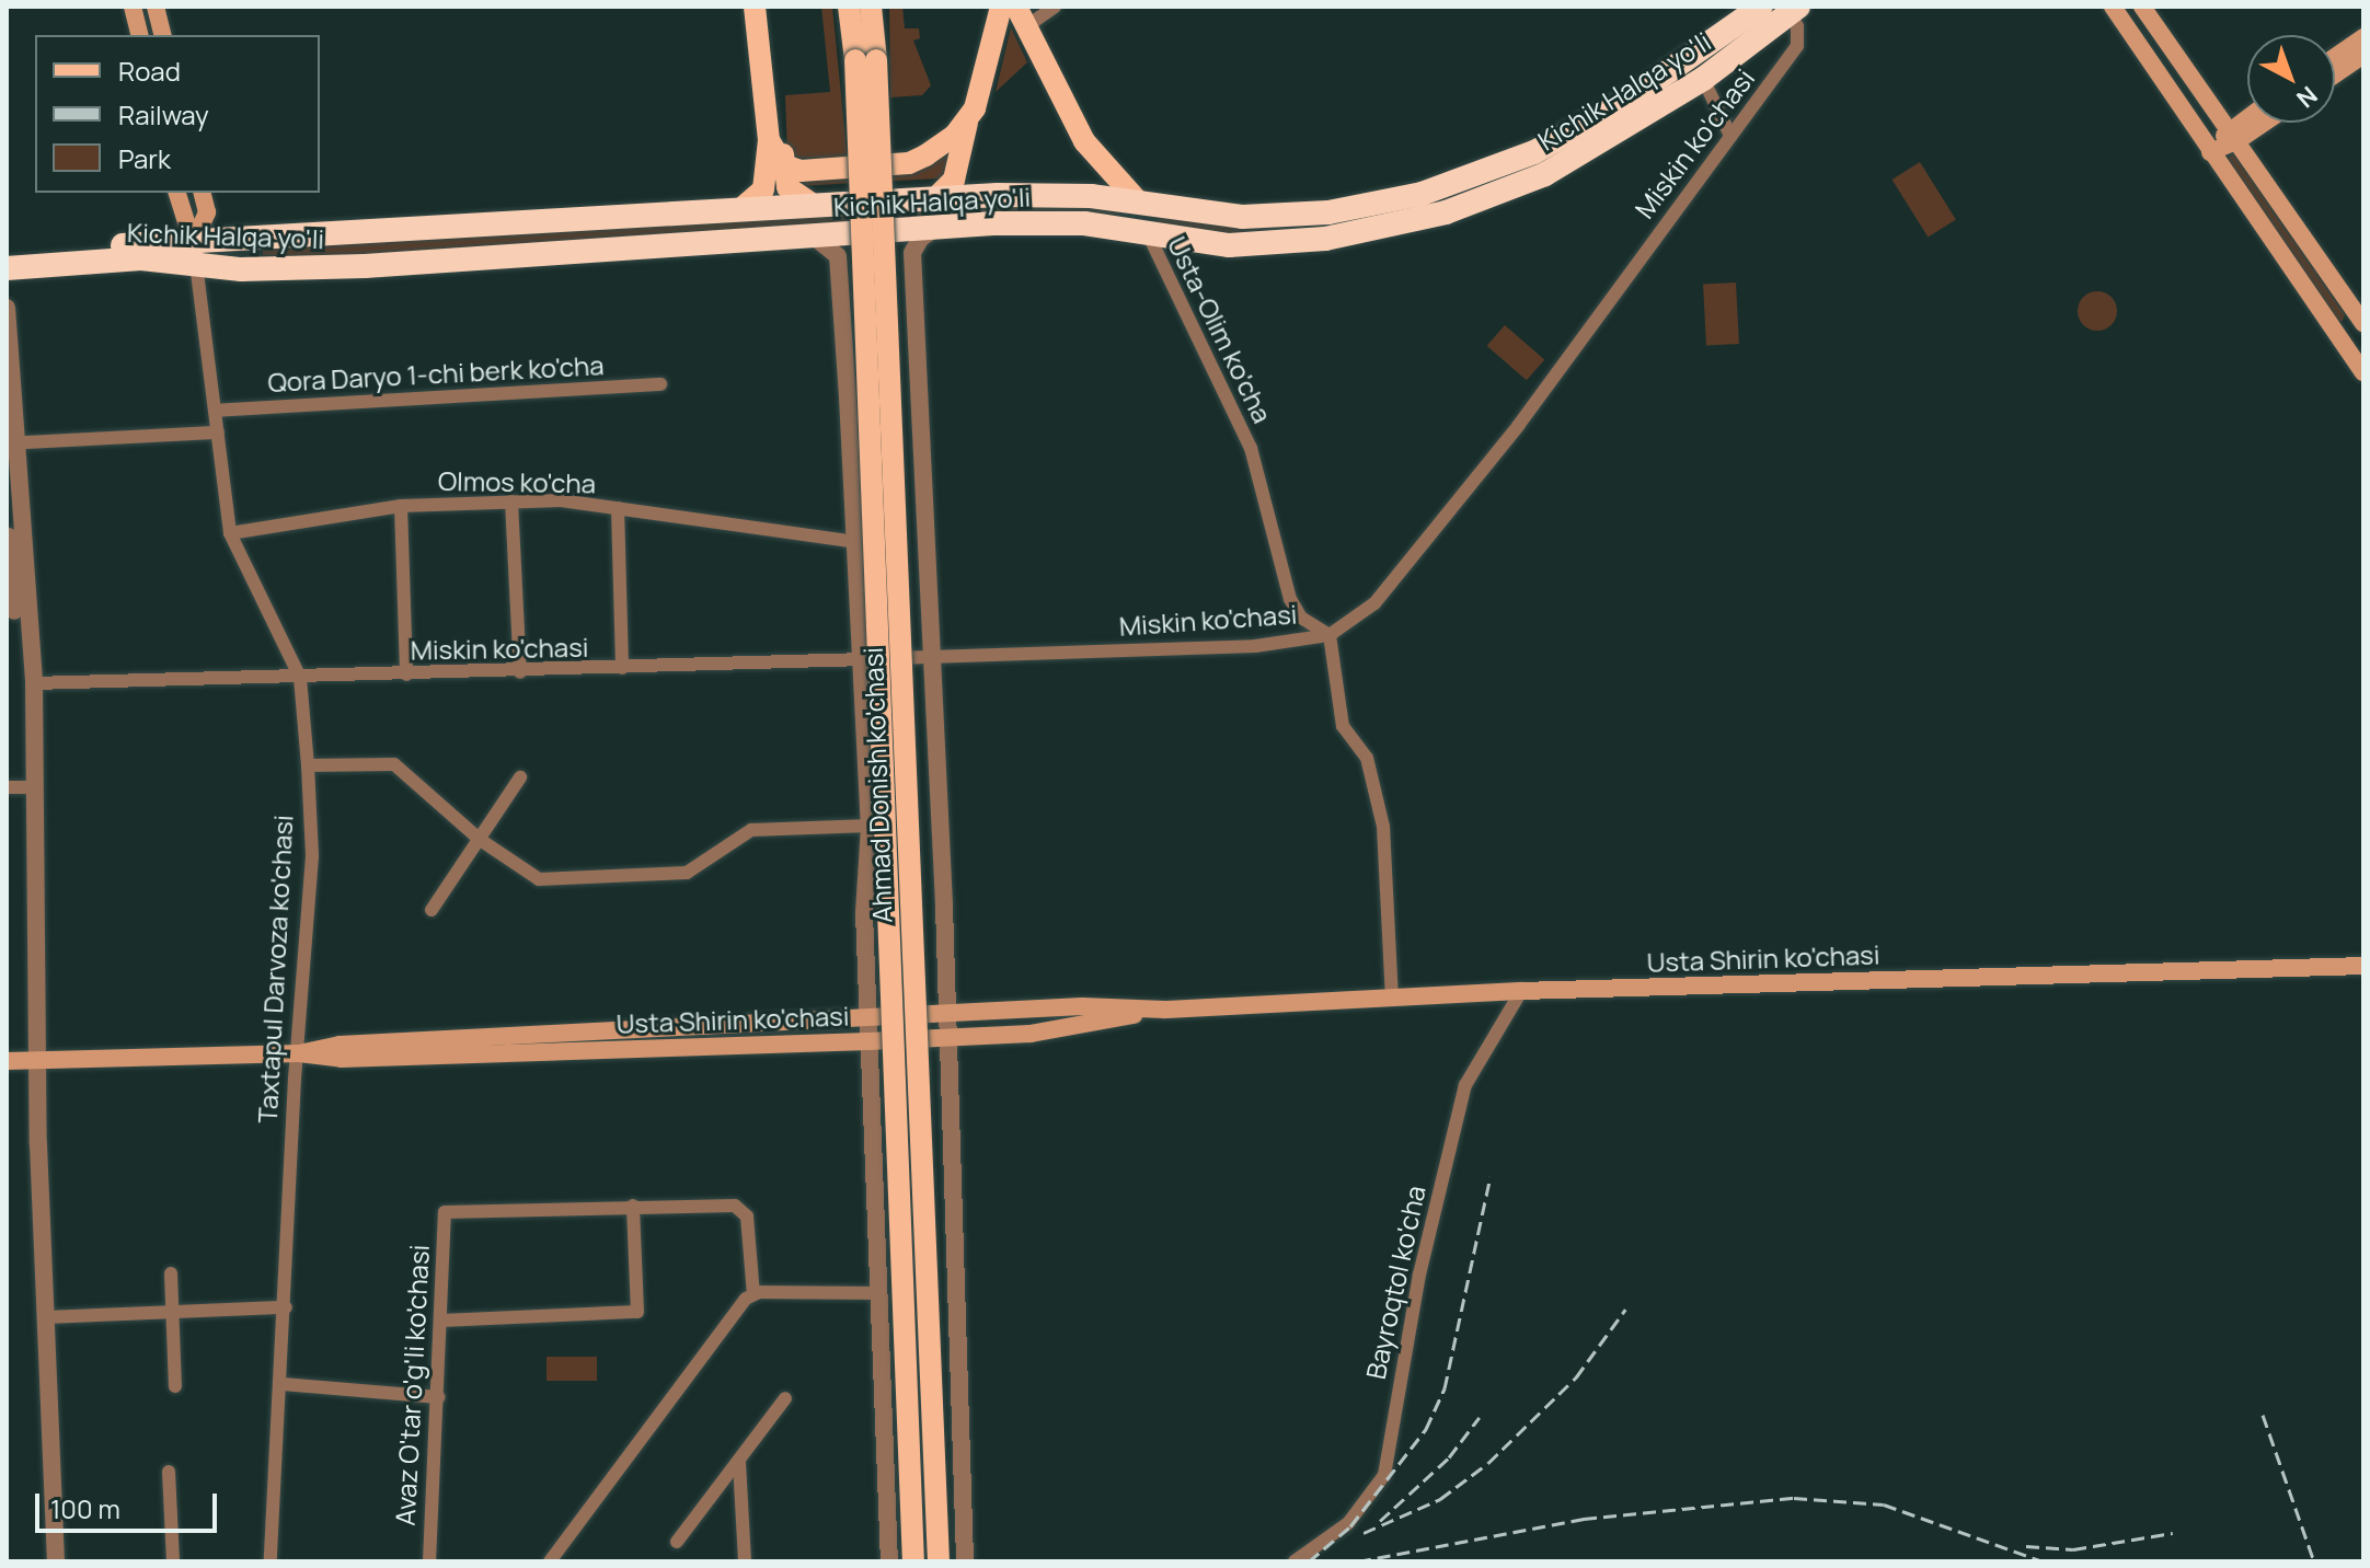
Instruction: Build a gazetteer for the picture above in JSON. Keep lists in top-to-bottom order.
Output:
{
  "streets": {
    "highway": ["Kichik Halqa yo'li"],
    "main road": ["Ahmad Donish ko'chasi", "Usta Shirin ko'chasi", "Taxtapul Darvoza ko'chasi"],
    "street": [
      "Miskin ko'chasi",
      "Usta-Olim ko'cha",
      "Qora Daryo 1-chi berk ko'cha",
      "Olmos ko'cha",
      "Bayroqtol ko'cha",
      "Avaz O'tar o'g'li ko'chasi"
    ]
  },
  "crossings": [
    ["Kichik Halqa yo'li", "Miskin ko'chasi"],
    ["Kichik Halqa yo'li", "Usta-Olim ko'cha"],
    ["Kichik Halqa yo'li", "Ahmad Donish ko'chasi"],
    ["Kichik Halqa yo'li", "Taxtapul Darvoza ko'chasi"],
    ["Miskin ko'chasi", "Usta-Olim ko'cha"],
    ["Miskin ko'chasi", "Ahmad Donish ko'chasi"],
    ["Miskin ko'chasi", "Taxtapul Darvoza ko'chasi"],
    ["Qora Daryo 1-chi berk ko'cha", "Taxtapul Darvoza ko'chasi"],
    ["Olmos ko'cha", "Ahmad Donish ko'chasi"],
    ["Olmos ko'cha", "Taxtapul Darvoza ko'chasi"],
    ["Ahmad Donish ko'chasi", "Usta Shirin ko'chasi"],
    ["Usta Shirin ko'chasi", "Taxtapul Darvoza ko'chasi"],
    ["Usta Shirin ko'chasi", "Bayroqtol ko'cha"]
  ],
  "legend": ["Road", "Railway", "Park"],
  "scale_bar": "100 m",
  "north": "bottom right"
}
